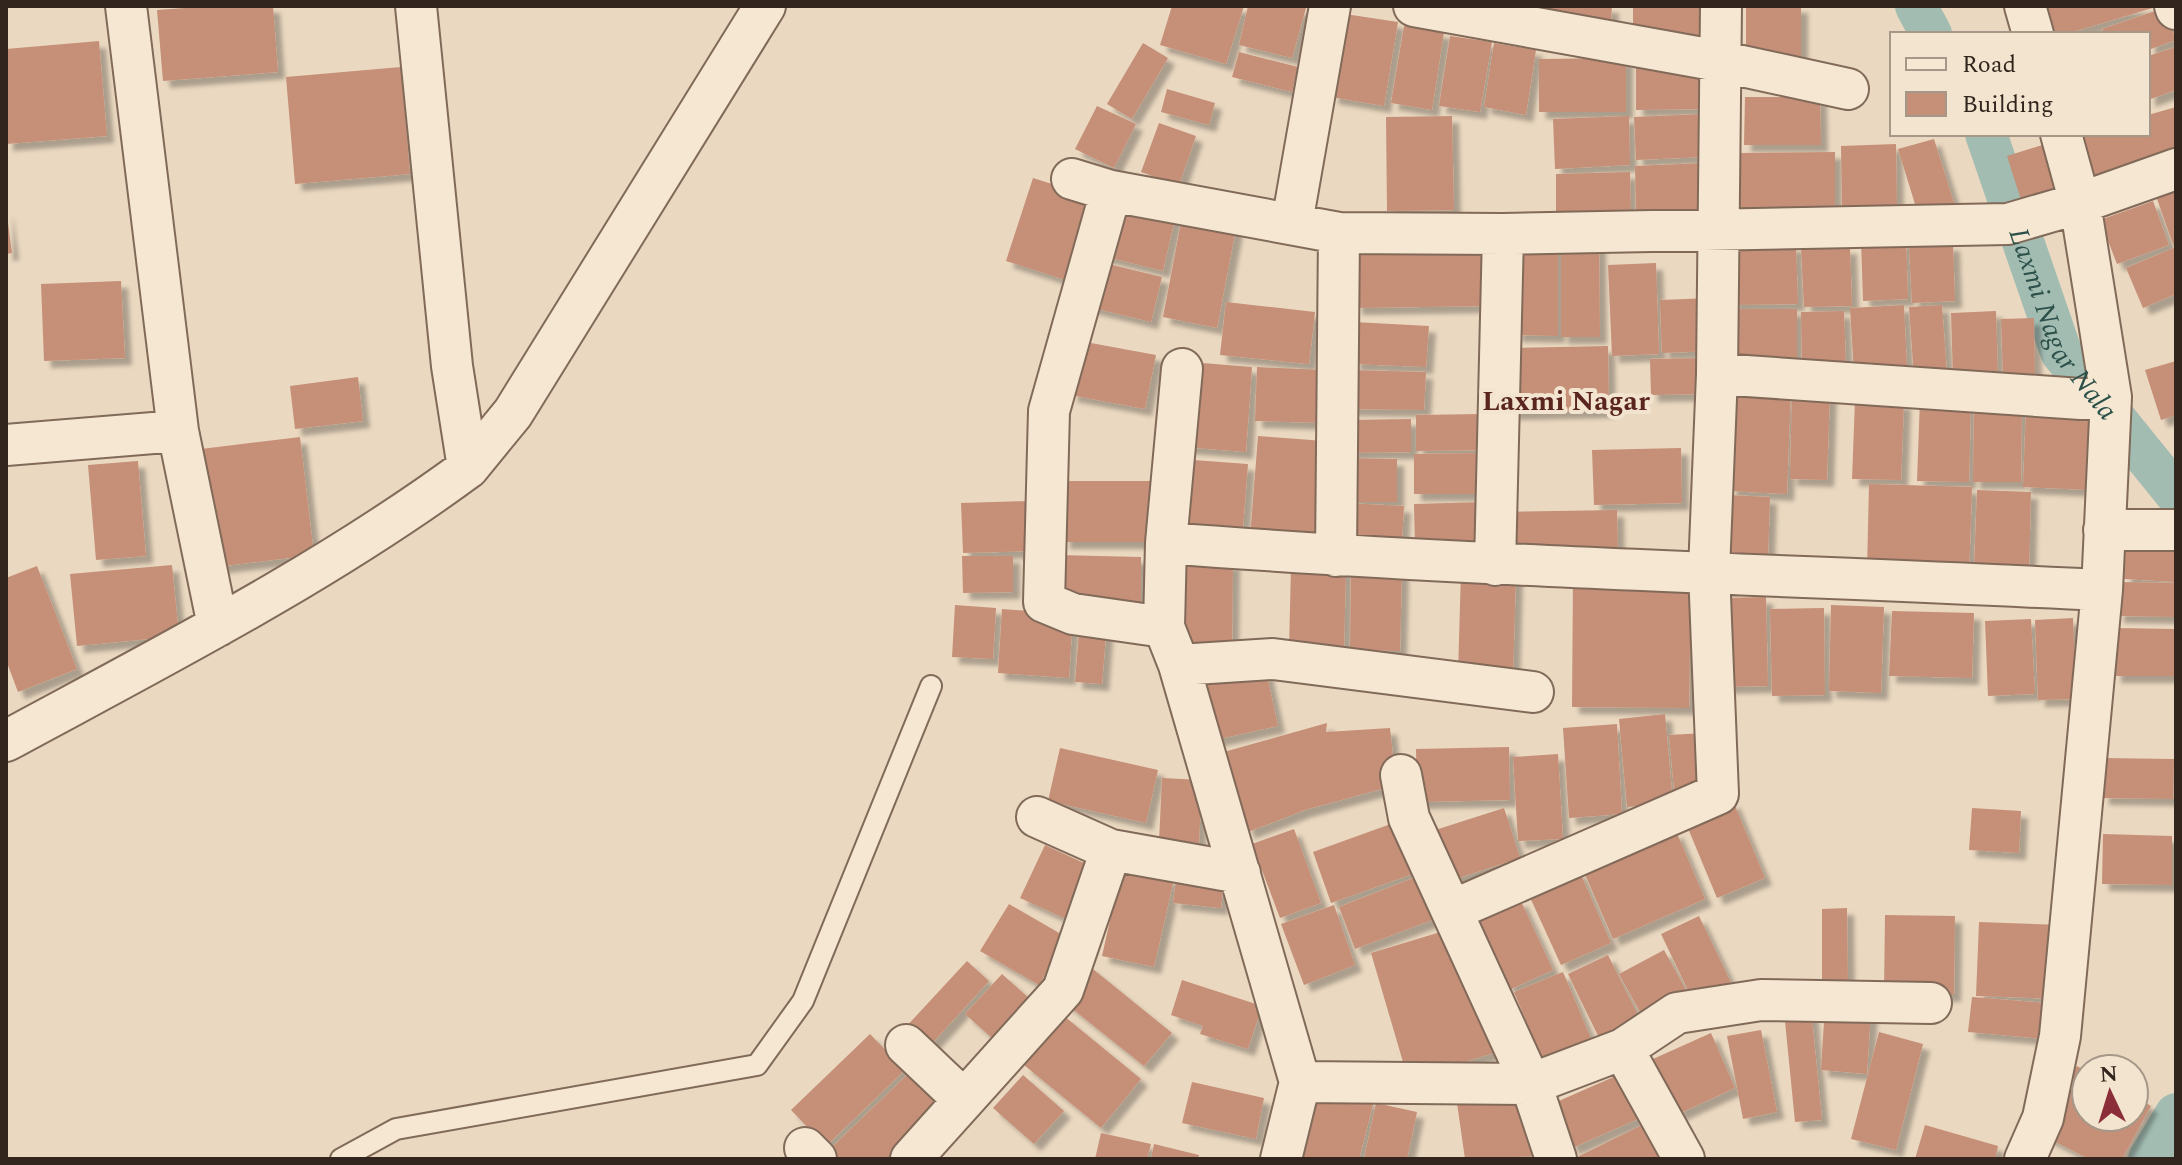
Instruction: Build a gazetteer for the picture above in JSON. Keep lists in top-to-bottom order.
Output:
{
  "districts": ["Laxmi Nagar"],
  "water": ["Laxmi Nagar Nala"],
  "legend": ["Road", "Building"],
  "north": "top"
}
